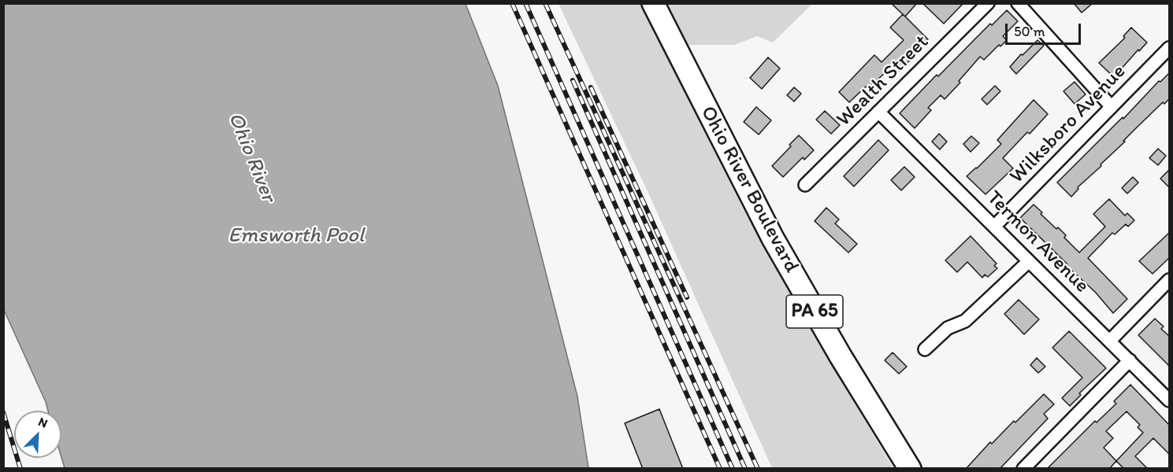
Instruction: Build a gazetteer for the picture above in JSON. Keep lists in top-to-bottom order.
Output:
{
  "streets": {
    "highway": ["Ohio River Boulevard", "PA 65"],
    "street": ["Wealth Street", "Wilksboro Avenue", "Termon Avenue"]
  },
  "crossings": [
    ["Wealth Street", "Termon Avenue"],
    ["Wilksboro Avenue", "Termon Avenue"]
  ],
  "water": ["Ohio River", "Emsworth Pool"],
  "scale_bar": "50 m",
  "north": "top right"
}
